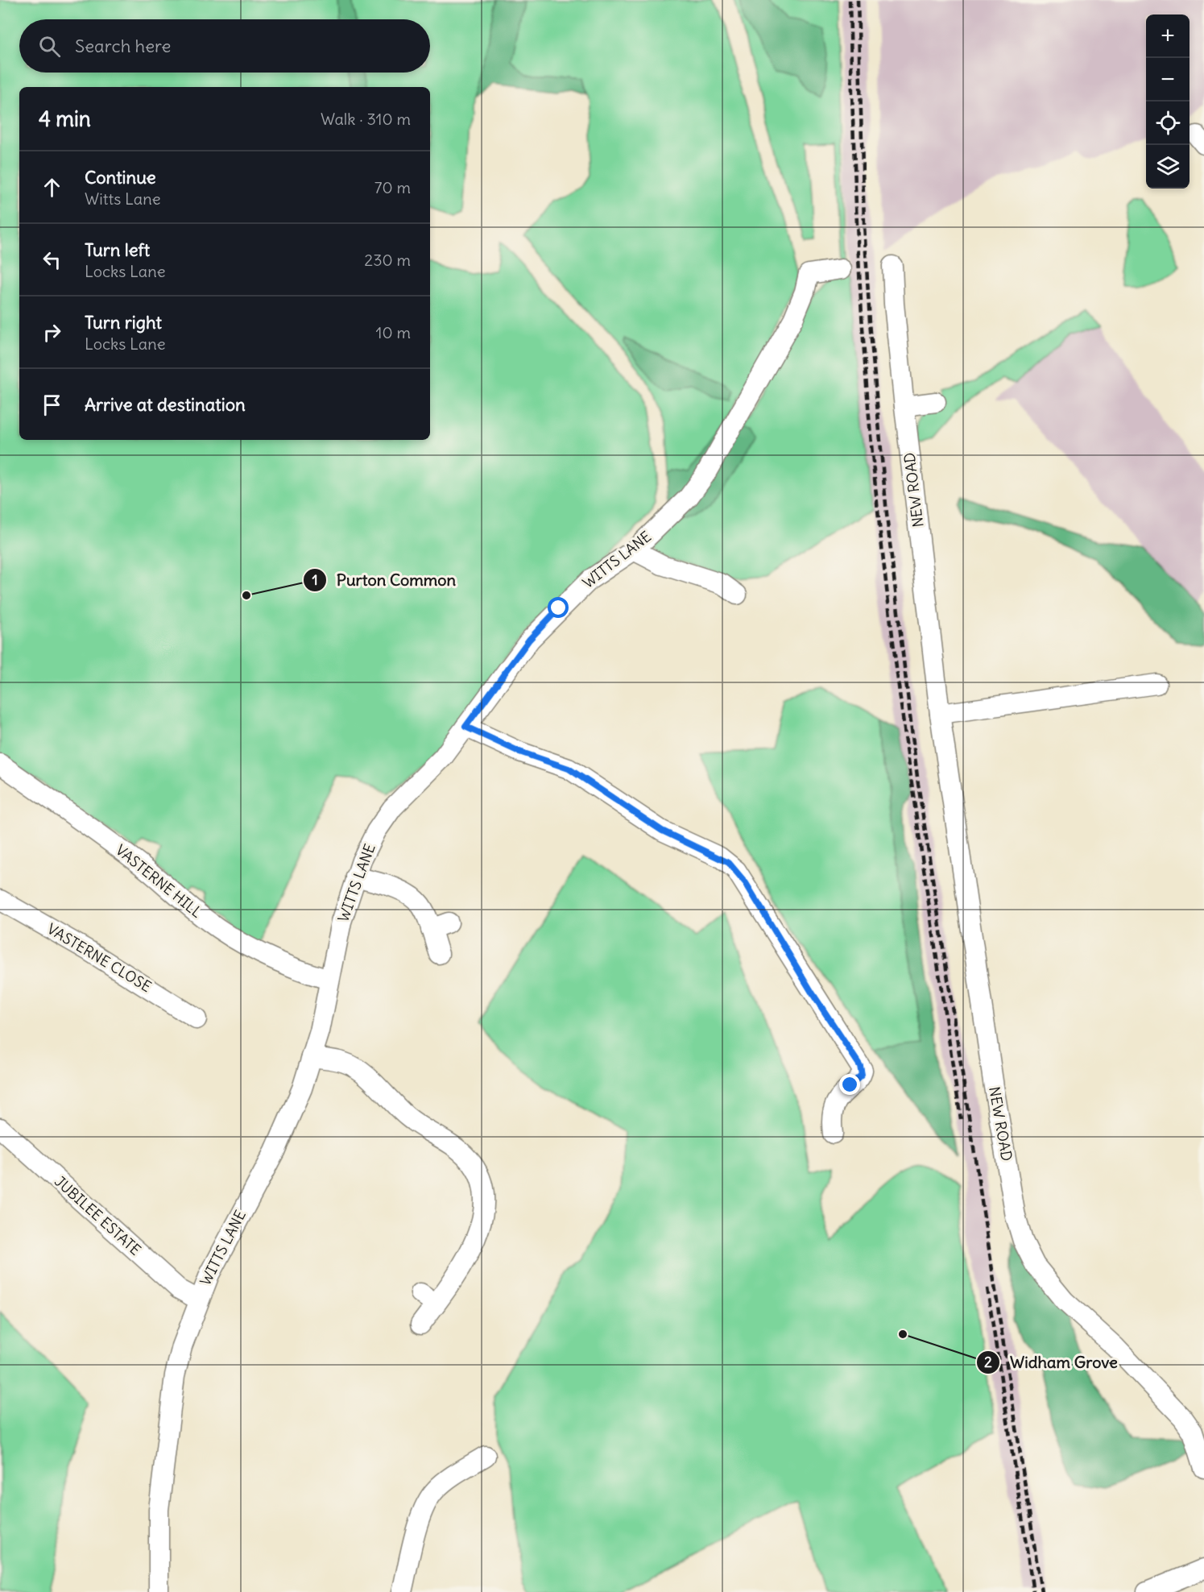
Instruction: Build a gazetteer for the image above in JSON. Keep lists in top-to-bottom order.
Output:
{
  "streets": {
    "street": [
      "NEW ROAD",
      "WITTS LANE",
      "VASTERNE HILL",
      "VASTERNE CLOSE",
      "JUBILEE ESTATE"
    ]
  },
  "crossings": [
    ["WITTS LANE", "VASTERNE HILL"],
    ["WITTS LANE", "JUBILEE ESTATE"]
  ],
  "places": ["Purton Common", "Widham Grove"],
  "page": {
    "map_buttons": ["+", "−"],
    "search": "Search here",
    "heading": ["4 min", "Walk · 310 m"],
    "list": [
      ["Continue", "Witts Lane", "70 m"],
      ["Turn left", "Locks Lane", "230 m"],
      ["Turn right", "Locks Lane", "10 m"],
      "Arrive at destination"
    ]
  }
}
